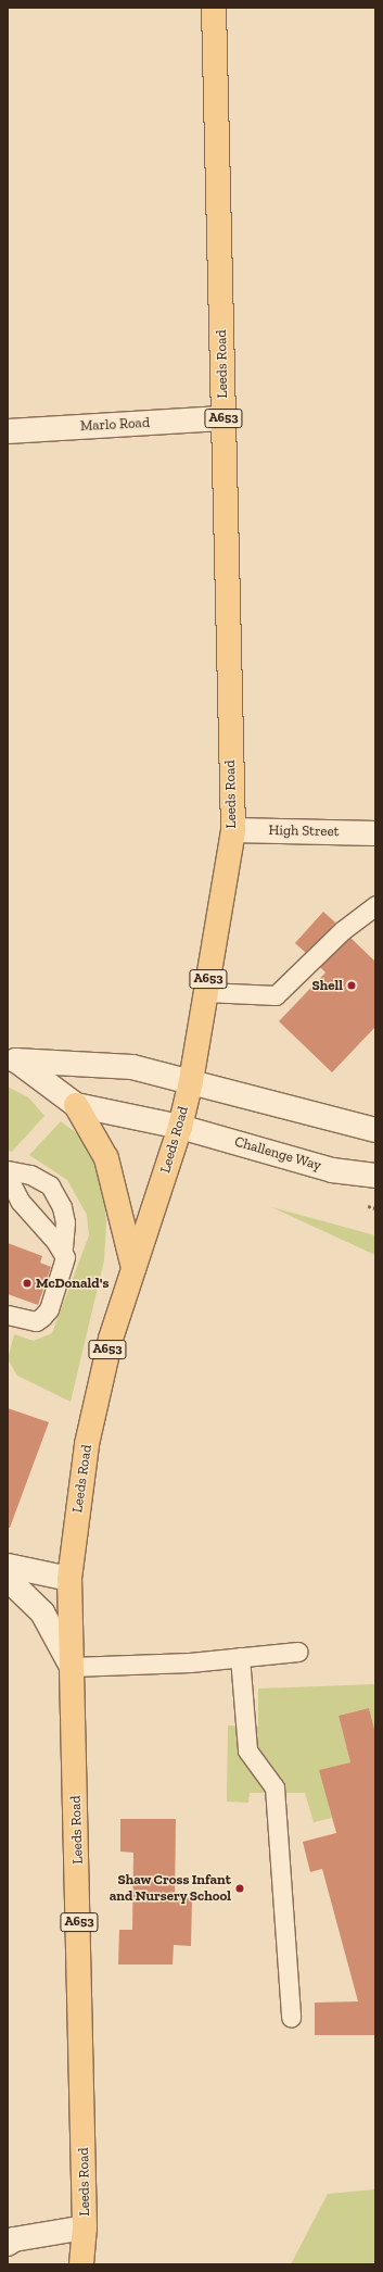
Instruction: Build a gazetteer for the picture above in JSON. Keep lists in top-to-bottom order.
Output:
{
  "streets": {
    "main road": [
      "Leeds Road",
      "A653",
      "Marlo Road",
      "High Street",
      "Challenge Way"
    ]
  },
  "crossings": [
    ["Leeds Road", "Marlo Road"],
    ["Leeds Road", "High Street"],
    ["Leeds Road", "Challenge Way"]
  ],
  "places": ["Shell", "McDonald's", "Shaw Cross Infant and Nursery School"]
}
